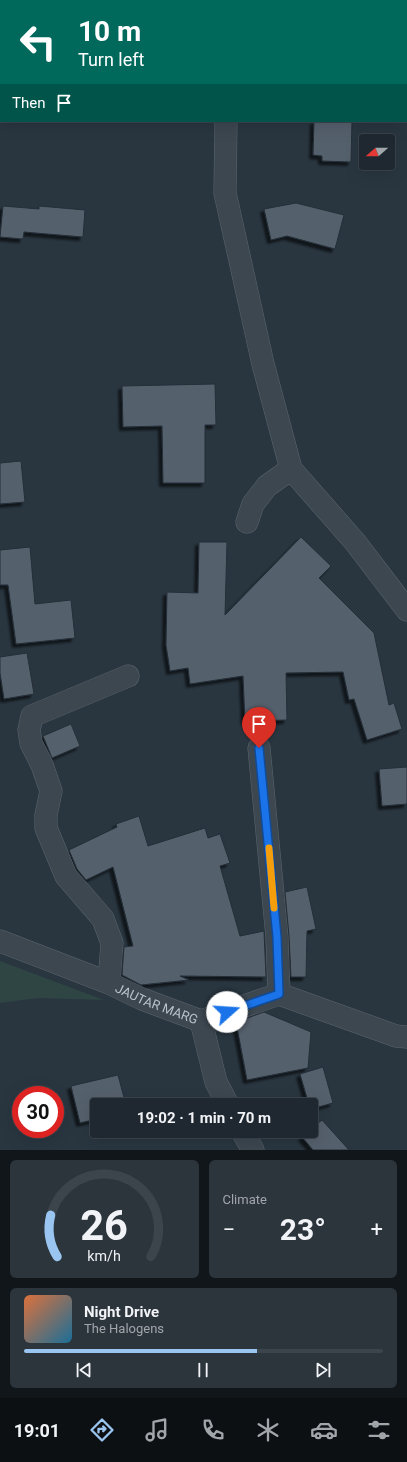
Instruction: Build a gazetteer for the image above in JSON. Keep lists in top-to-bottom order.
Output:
{
  "streets": {
    "street": ["JAUTAR MARG"]
  },
  "north": "left",
  "page": {
    "turn": ["10 m", "Turn left"],
    "then": "Then",
    "limit": "30",
    "trip": "19:02 · 1 min · 70 m",
    "tile": "Climate",
    "heat": ["−", "23°", "+"],
    "song": ["Night Drive", "The Halogens"],
    "tabs": "19:01",
    "gauge": ["26", "km/h"]
  }
}
